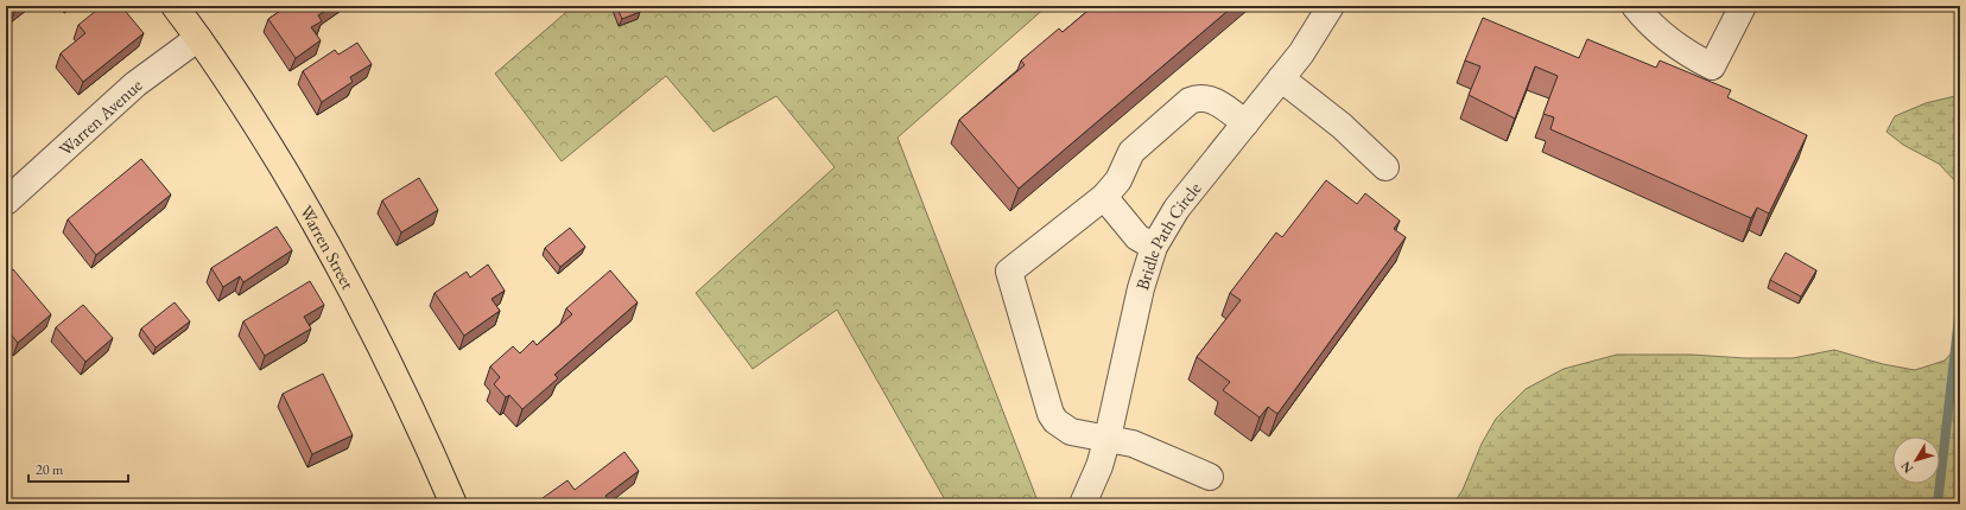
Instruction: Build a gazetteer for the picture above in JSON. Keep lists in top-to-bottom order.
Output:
{
  "streets": {
    "main road": ["Warren Street"],
    "street": ["Warren Avenue", "Bridle Path Circle"]
  },
  "crossings": [
    ["Warren Avenue", "Warren Street"]
  ],
  "scale_bar": "20 m",
  "north": "bottom left"
}
